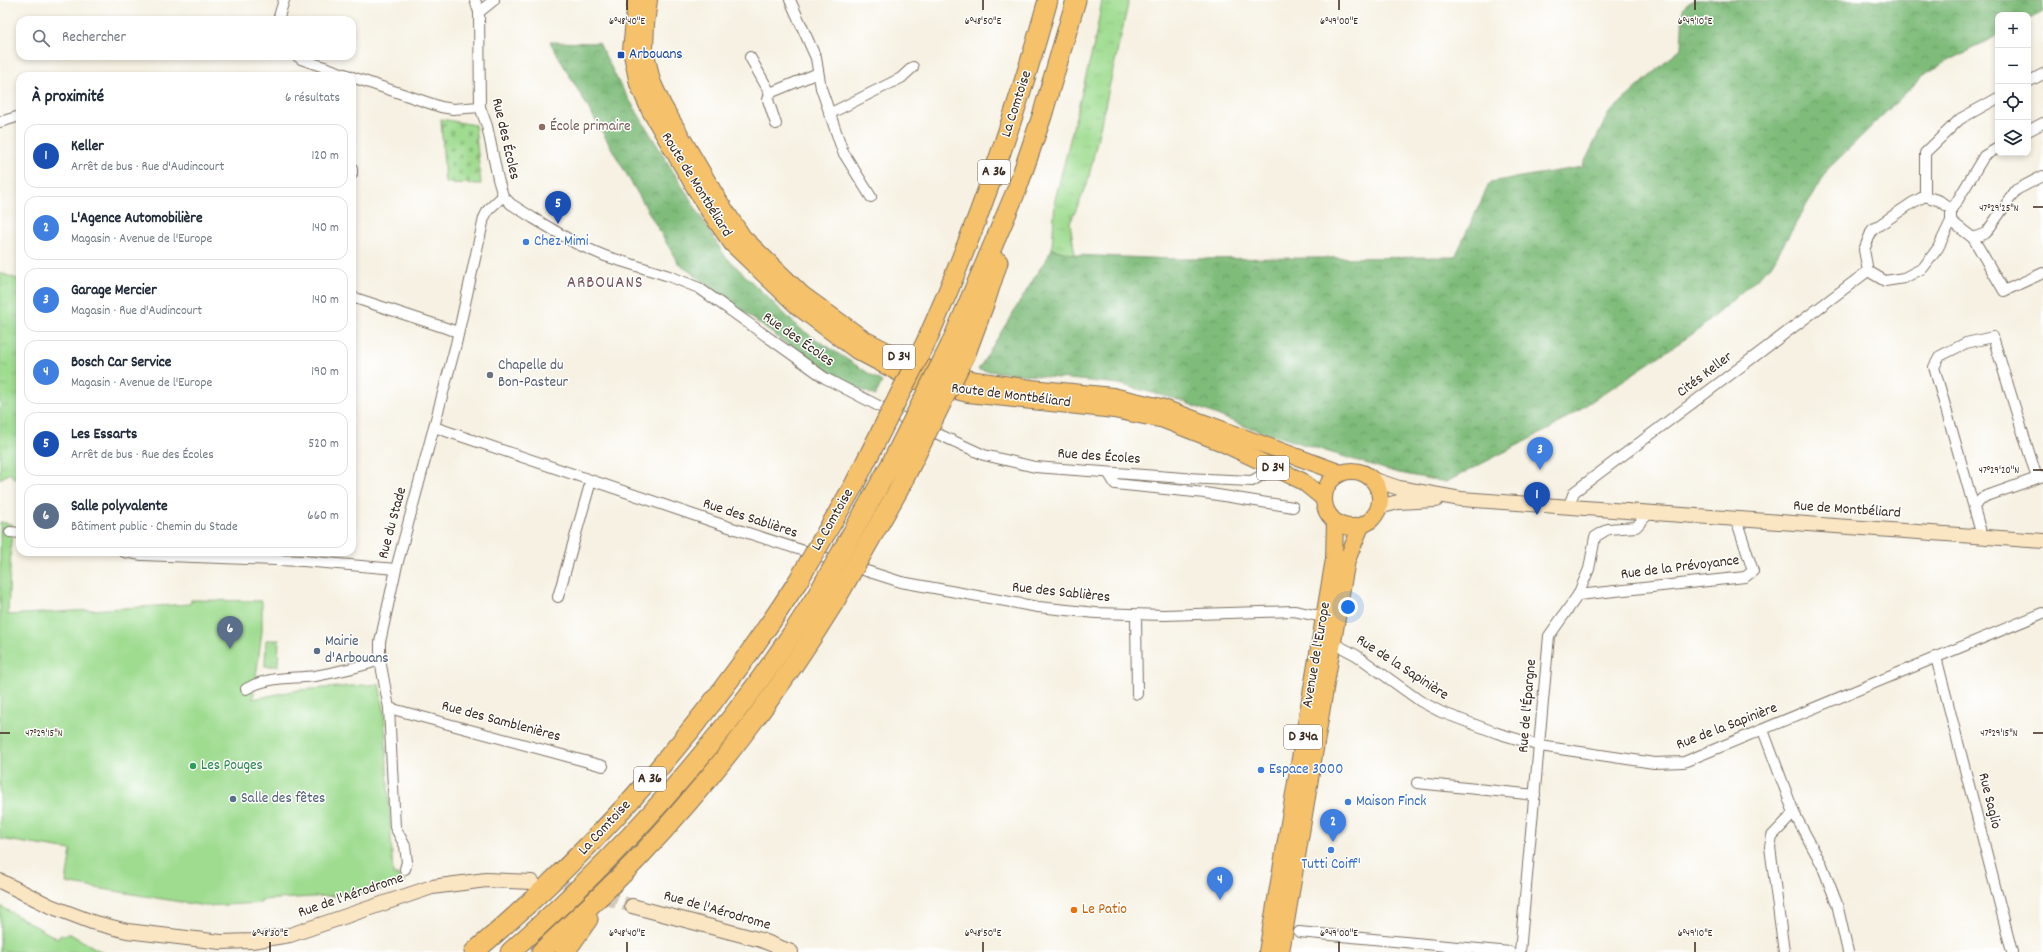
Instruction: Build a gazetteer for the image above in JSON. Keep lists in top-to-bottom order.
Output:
{
  "streets": {
    "highway": ["La Comtoise", "A 36"],
    "main road": [
      "Route de Montbéliard",
      "D 34",
      "Avenue de l'Europe",
      "D 34a"
    ],
    "street": [
      "Rue des Écoles",
      "Cités Keller",
      "Rue de Montbéliard",
      "Rue des Sablières",
      "Rue du Stade",
      "Rue de la Prévoyance",
      "Rue de la Sapinière",
      "Rue de l'Épargne",
      "Rue des Samblenières",
      "Rue Saglio",
      "Rue de l'Aérodrome"
    ]
  },
  "crossings": [
    ["Rue des Écoles", "Route de Montbéliard"],
    ["Rue des Écoles", "Rue du Stade"],
    ["Route de Montbéliard", "Avenue de l'Europe"],
    ["Cités Keller", "Rue de Montbéliard"],
    ["Rue de Montbéliard", "Rue de la Prévoyance"],
    ["Rue de Montbéliard", "Rue de l'Épargne"],
    ["Rue des Sablières", "Rue du Stade"],
    ["Rue des Sablières", "Avenue de l'Europe"],
    ["Rue du Stade", "Rue des Samblenières"],
    ["Rue de la Prévoyance", "Rue de l'Épargne"],
    ["Avenue de l'Europe", "Rue de la Sapinière"],
    ["Rue de la Sapinière", "Rue de l'Épargne"],
    ["Rue de la Sapinière", "Rue Saglio"]
  ],
  "districts": ["ARBOUANS"],
  "places": {
    "transit": ["Arbouans"],
    "other": [
      "École primaire",
      "Chez Mimi",
      "Chapelle du Bon-Pasteur",
      "Mairie d'Arbouans",
      "Les Pouges",
      "Espace 3000",
      "Salle des fêtes",
      "Maison Finck",
      "Tutti Coiff'",
      "Le Patio"
    ]
  },
  "page": {
    "map_buttons": ["+", "−"],
    "search": "Rechercher",
    "heading": ["À proximité", "6 résultats"],
    "list": [
      {
        "mark": "1",
        "name": "Keller",
        "note": "Arrêt de bus · Rue d'Audincourt",
        "value": "120 m"
      },
      {
        "mark": "2",
        "name": "L'Agence Automobilière",
        "note": "Magasin · Avenue de l'Europe",
        "value": "140 m"
      },
      {
        "mark": "3",
        "name": "Garage Mercier",
        "note": "Magasin · Rue d'Audincourt",
        "value": "140 m"
      },
      {
        "mark": "4",
        "name": "Bosch Car Service",
        "note": "Magasin · Avenue de l'Europe",
        "value": "190 m"
      },
      {
        "mark": "5",
        "name": "Les Essarts",
        "note": "Arrêt de bus · Rue des Écoles",
        "value": "520 m"
      },
      {
        "mark": "6",
        "name": "Salle polyvalente",
        "note": "Bâtiment public · Chemin du Stade",
        "value": "660 m"
      }
    ],
    "pins": [
      "5",
      "3",
      "1",
      "6",
      "2",
      "4"
    ]
  },
  "coordinates": [
    "6°48'40\"E",
    "6°48'50\"E",
    "6°49'00\"E",
    "6°49'10\"E",
    "47°29'25\"N",
    "47°29'20\"N",
    "47°29'15\"N",
    "6°48'30\"E"
  ]
}
